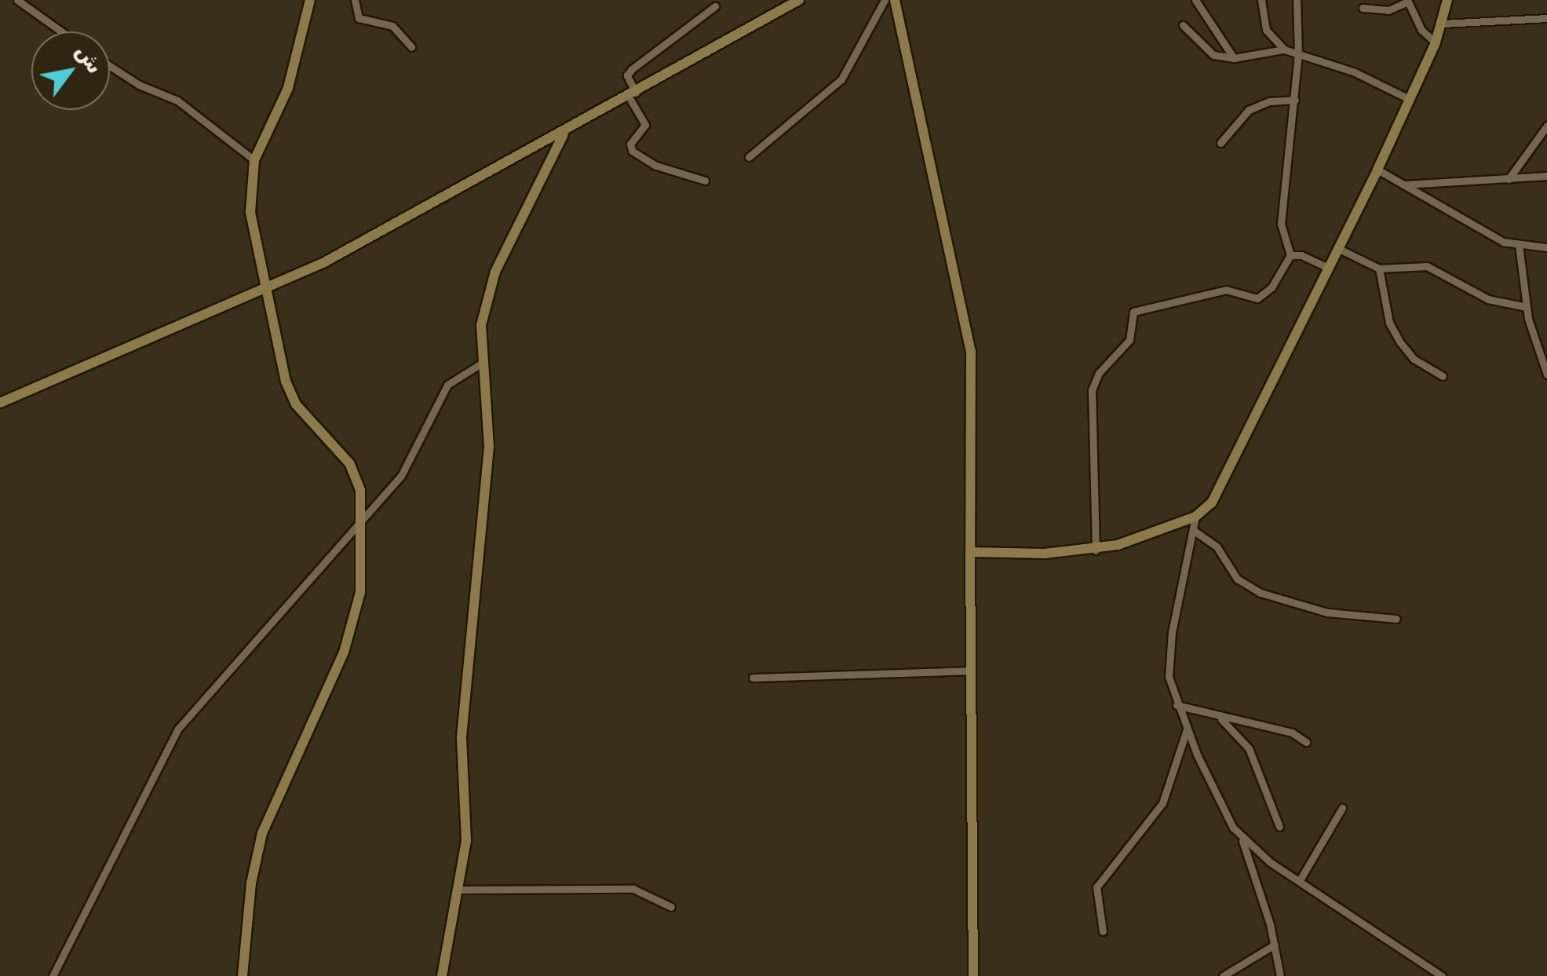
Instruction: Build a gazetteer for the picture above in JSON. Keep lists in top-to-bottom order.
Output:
{
  "north": "top right"
}
